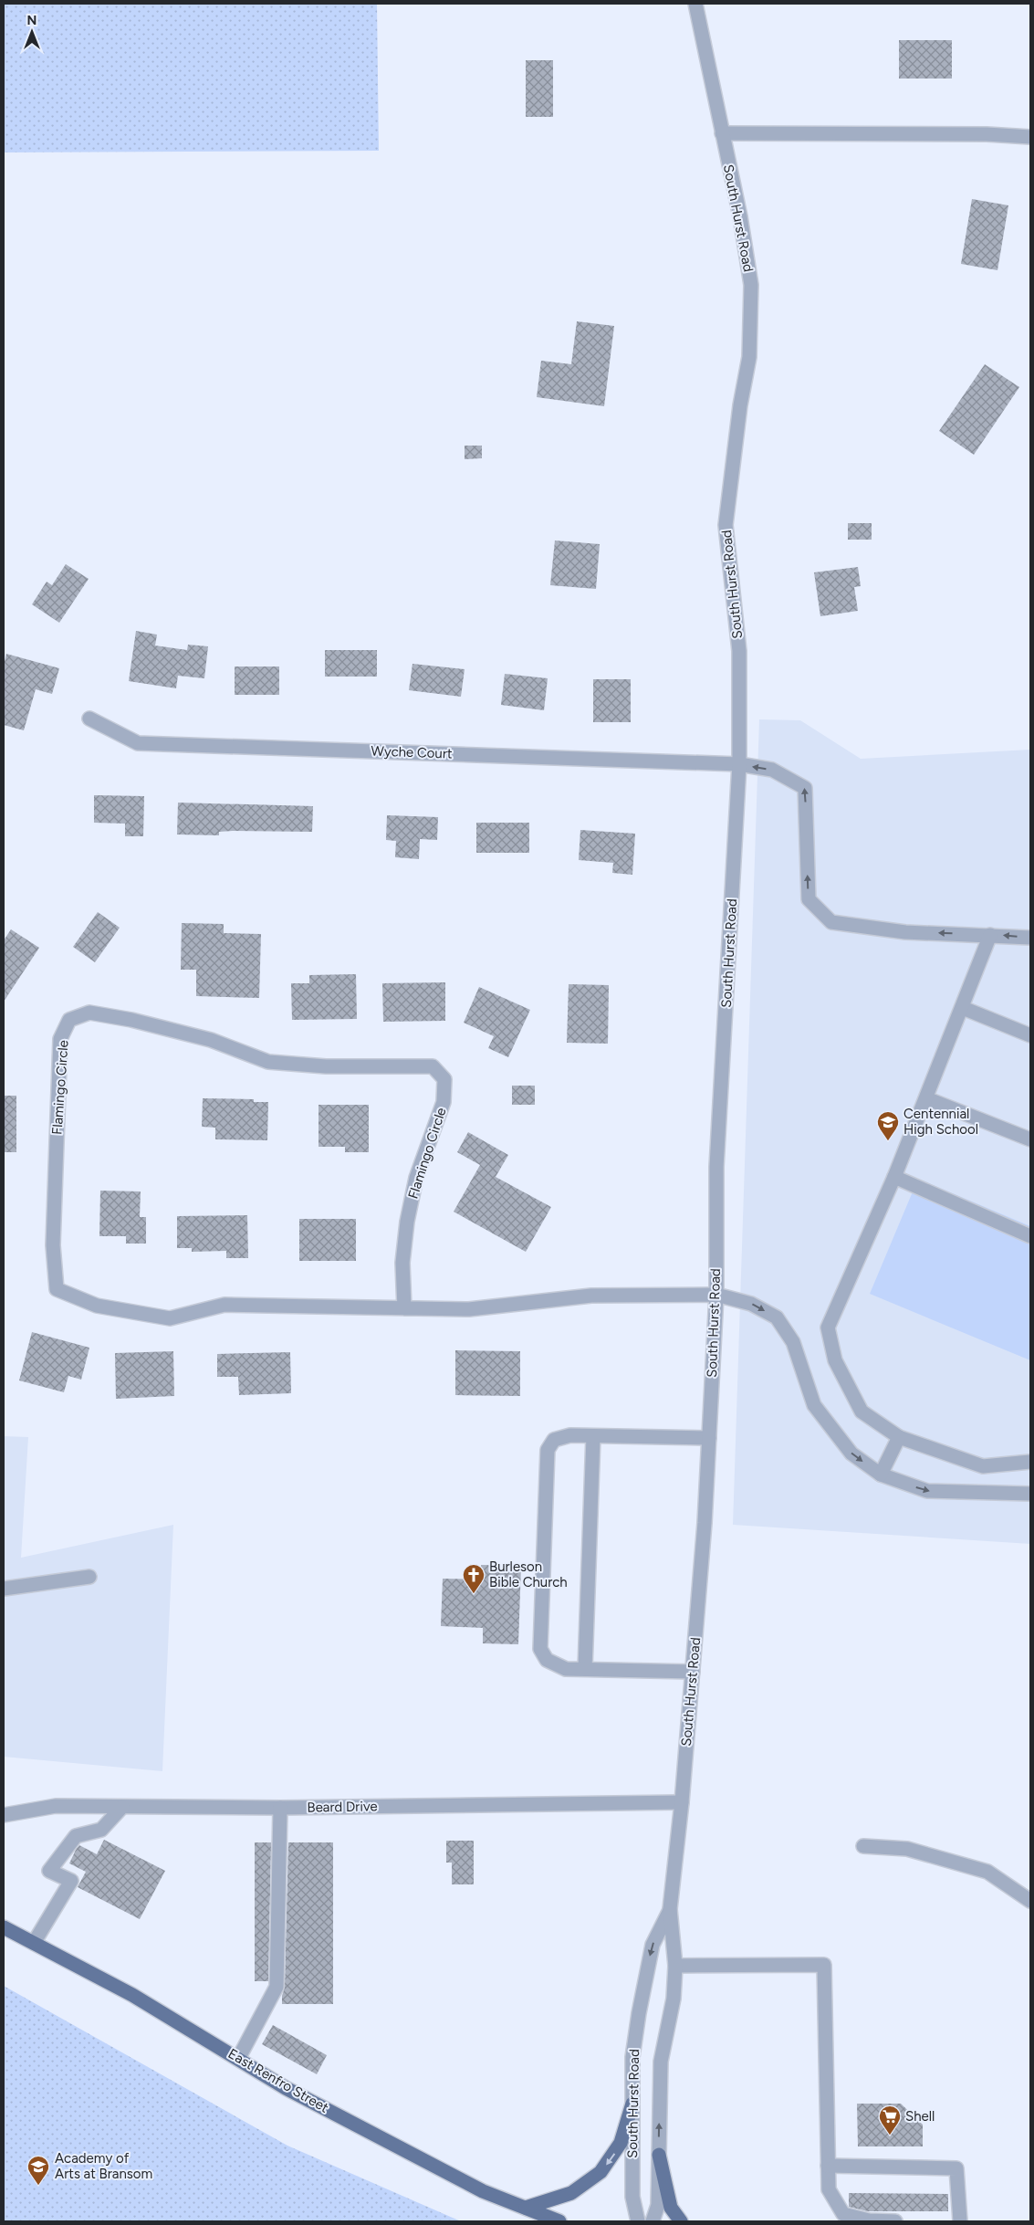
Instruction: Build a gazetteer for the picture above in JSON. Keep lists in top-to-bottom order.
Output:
{
  "streets": {
    "main road": ["East Renfro Street"],
    "street": [
      "South Hurst Road",
      "Wyche Court",
      "Flamingo Circle",
      "Beard Drive"
    ]
  },
  "crossings": [
    ["South Hurst Road", "Wyche Court"],
    ["South Hurst Road", "Flamingo Circle"],
    ["South Hurst Road", "Beard Drive"]
  ],
  "places": {
    "school or university": ["Centennial High School", "Academy of Arts at Bransom"],
    "church": ["Burleson Bible Church"],
    "supermarket": ["Shell"]
  },
  "north": "top"
}
